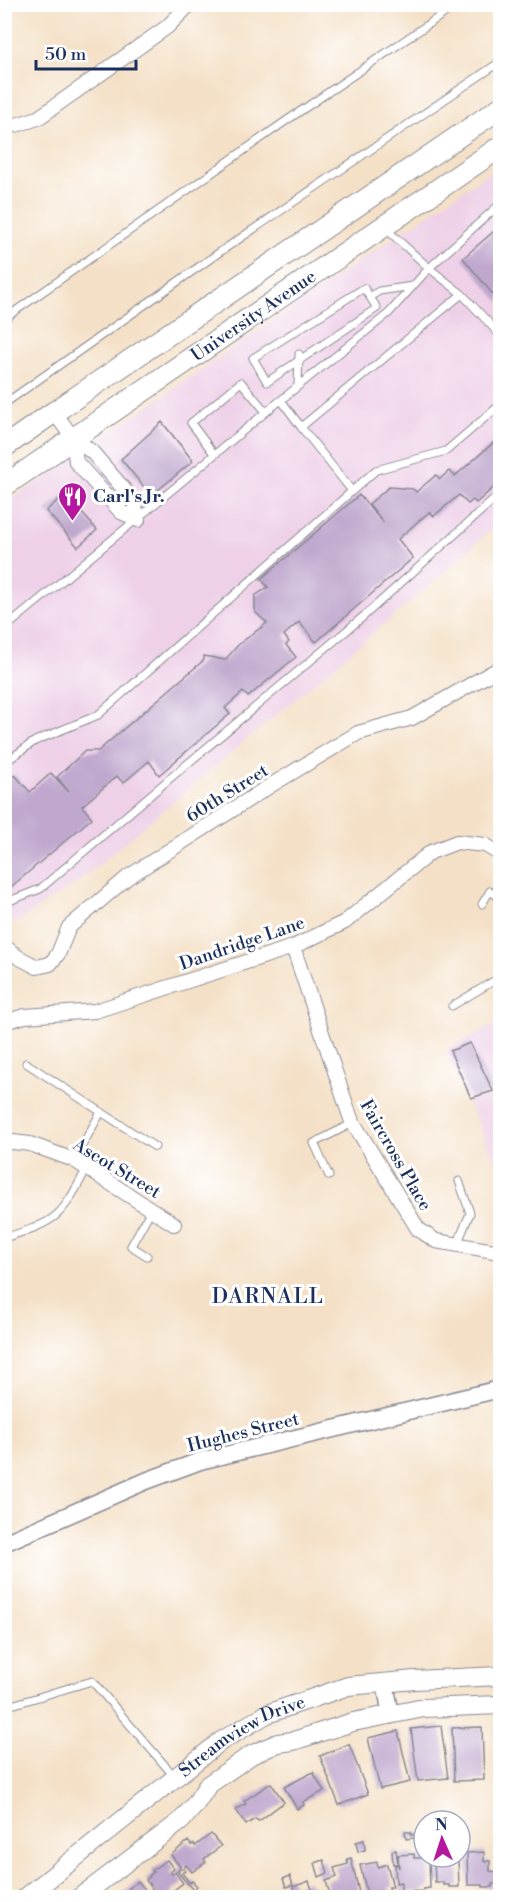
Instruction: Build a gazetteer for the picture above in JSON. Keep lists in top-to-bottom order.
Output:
{
  "streets": {
    "main road": ["University Avenue", "Streamview Drive"],
    "street": [
      "60th Street",
      "Dandridge Lane",
      "Faircross Place",
      "Ascot Street",
      "Hughes Street"
    ]
  },
  "crossings": [
    ["Dandridge Lane", "Faircross Place"]
  ],
  "districts": ["DARNALL"],
  "places": {
    "restaurant": ["Carl's Jr."]
  },
  "scale_bar": "50 m",
  "north": "top"
}
